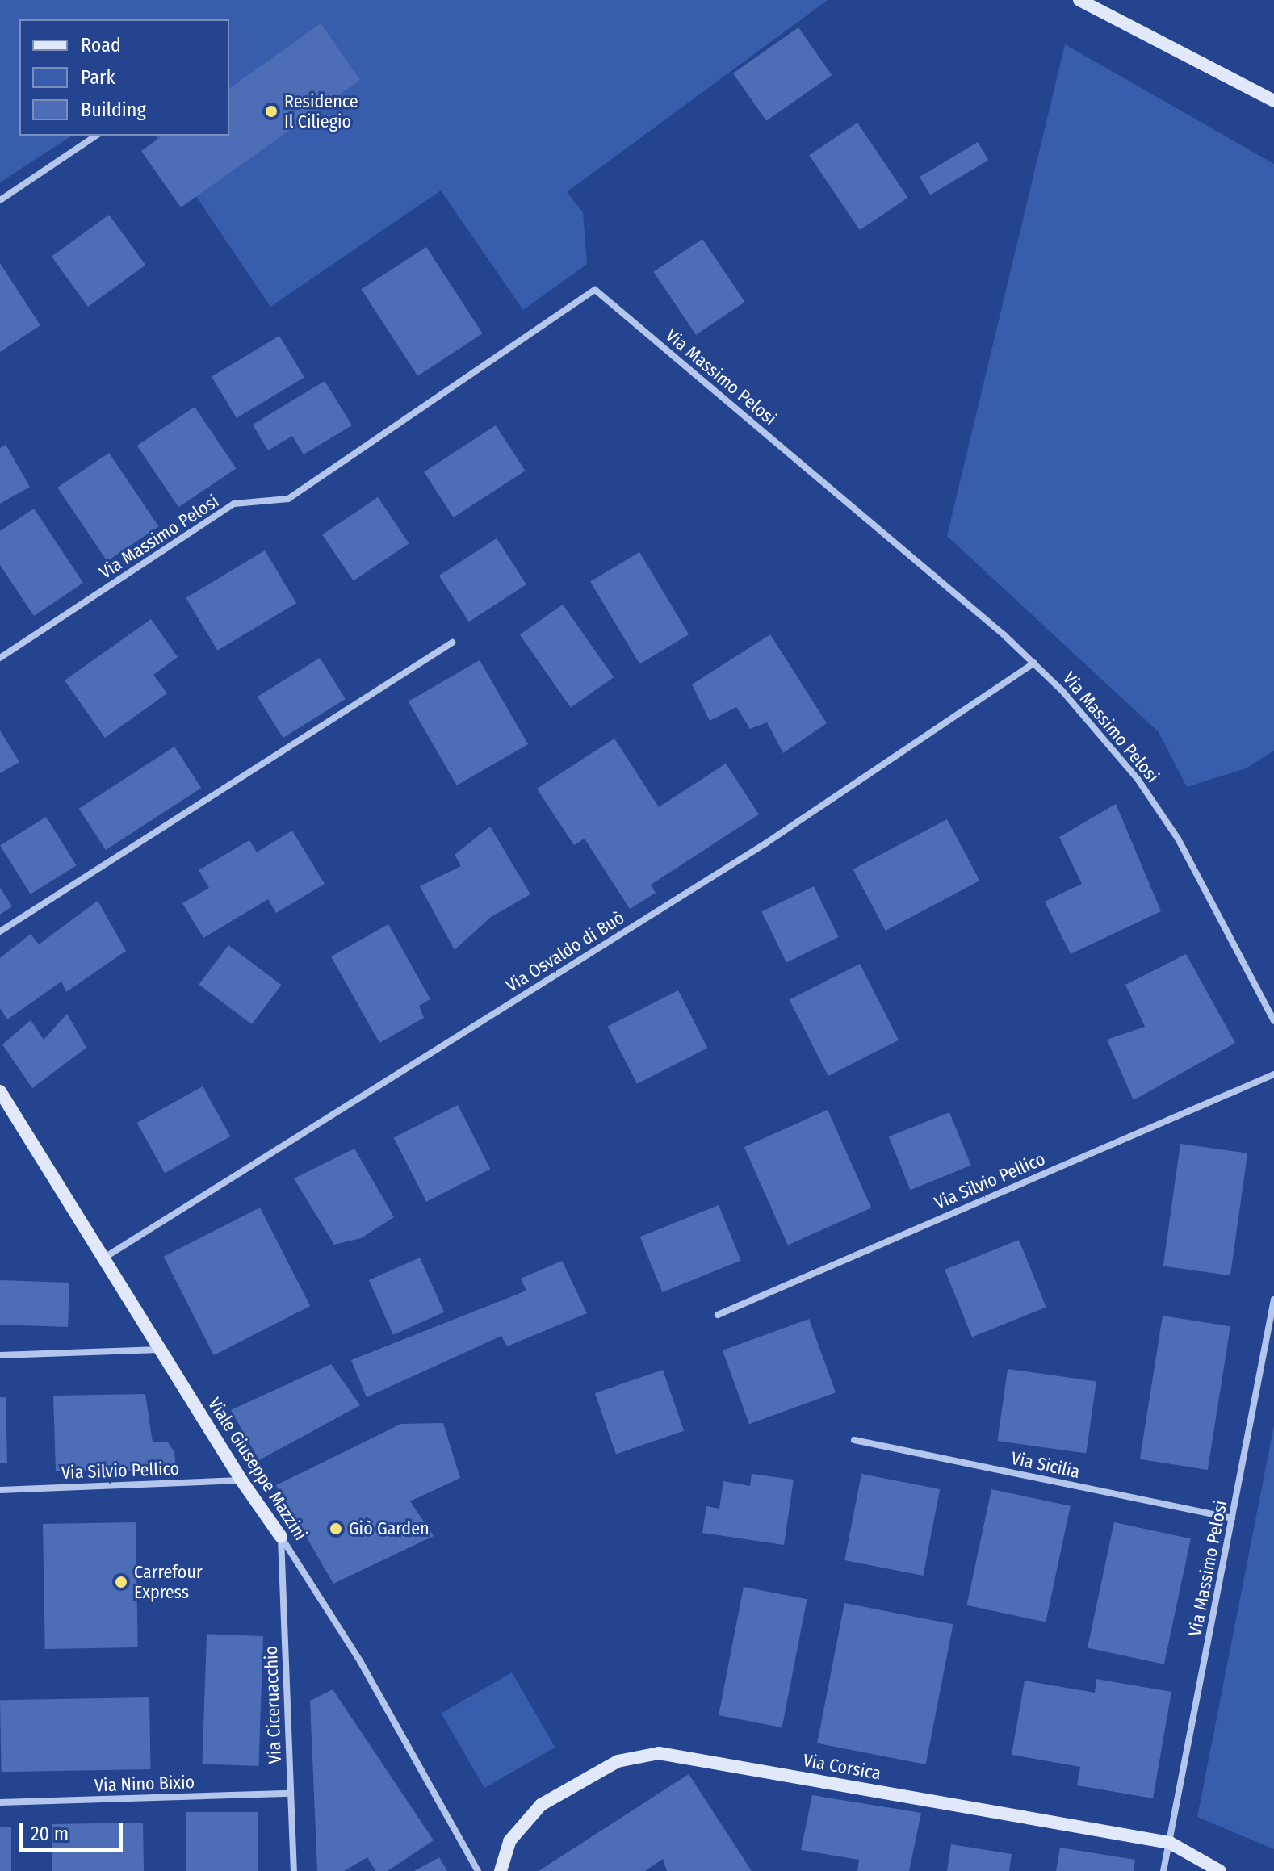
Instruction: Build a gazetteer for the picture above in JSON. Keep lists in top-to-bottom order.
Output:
{
  "streets": {
    "main road": ["Viale Giuseppe Mazzini", "Via Corsica"],
    "street": [
      "Via Massimo Pelosi",
      "Via Osvaldo di Buò",
      "Via Silvio Pellico",
      "Via Sicilia",
      "Via Ciceruacchio",
      "Via Nino Bixio"
    ]
  },
  "crossings": [
    ["Via Massimo Pelosi", "Via Osvaldo di Buò"],
    ["Via Massimo Pelosi", "Via Sicilia"],
    ["Via Massimo Pelosi", "Via Corsica"],
    ["Via Osvaldo di Buò", "Viale Giuseppe Mazzini"],
    ["Via Silvio Pellico", "Viale Giuseppe Mazzini"],
    ["Viale Giuseppe Mazzini", "Via Ciceruacchio"],
    ["Via Ciceruacchio", "Via Nino Bixio"]
  ],
  "places": ["Residence Il Ciliegio", "Giò Garden", "Carrefour Express"],
  "legend": ["Road", "Park", "Building"],
  "scale_bar": "20 m"
}
